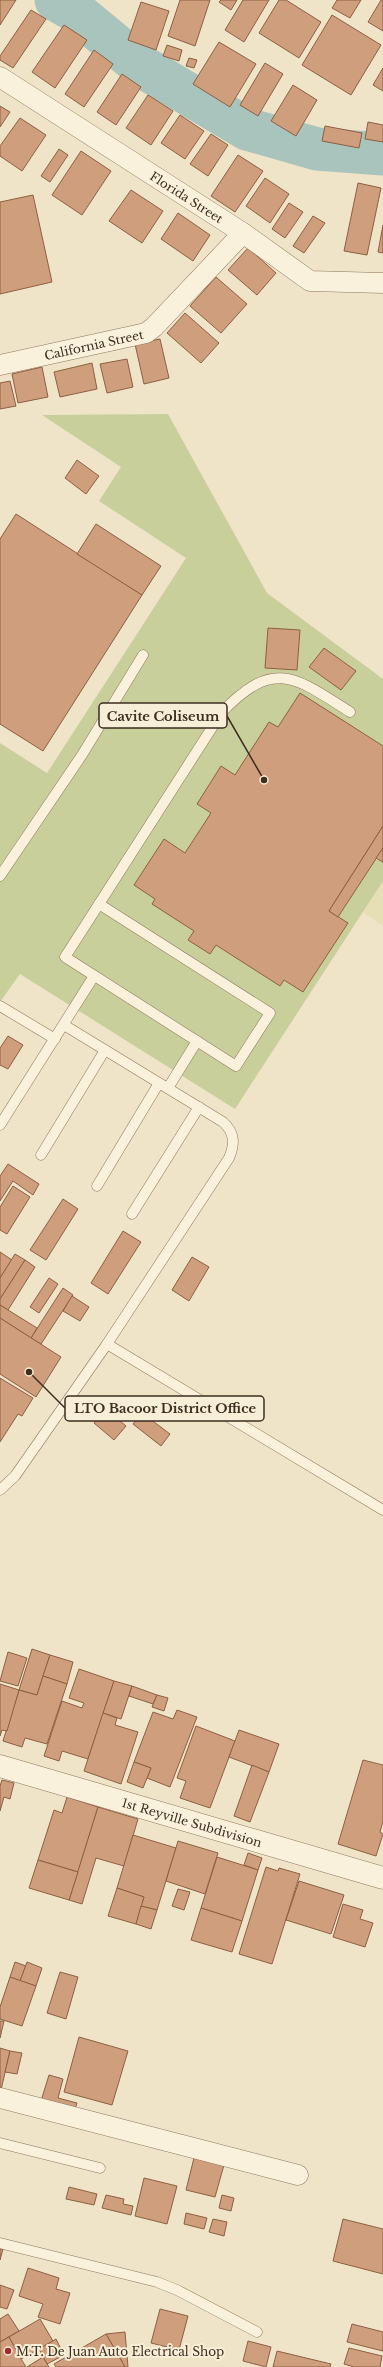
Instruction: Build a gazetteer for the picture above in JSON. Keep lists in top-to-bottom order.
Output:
{
  "streets": {
    "street": ["Florida Street", "California Street", "1st Reyville Subdivision"]
  },
  "crossings": [
    ["Florida Street", "California Street"]
  ],
  "places": ["Cavite Coliseum", "LTO Bacoor District Office", "M.T. De Juan Auto Electrical Shop"]
}
